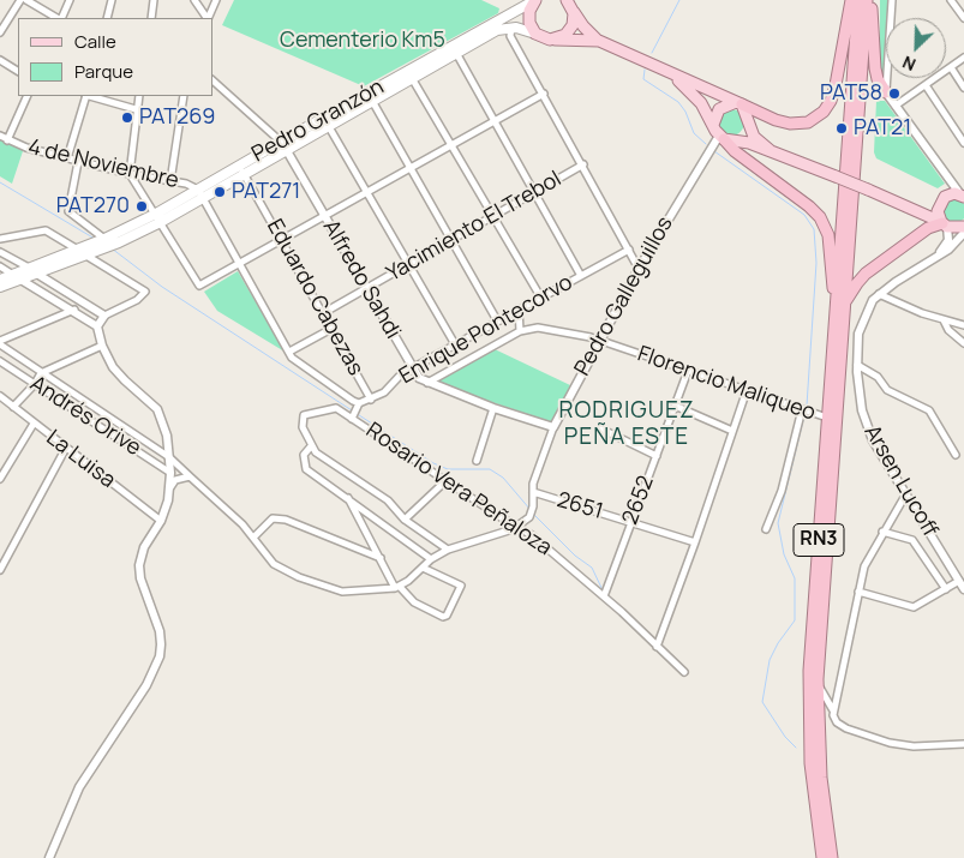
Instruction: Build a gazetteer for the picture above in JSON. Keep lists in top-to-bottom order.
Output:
{
  "streets": {
    "highway": ["RN3"],
    "main road": ["Pedro Granzón"],
    "street": [
      "4 de Noviembre",
      "Yacimiento El Trebol",
      "Alfredo Sahdi",
      "Pedro Galleguillos",
      "Eduardo Cabezas",
      "Enrique Pontecorvo",
      "Florencio Maliqueo",
      "Andrés Orive",
      "La Luisa",
      "Arsen Lucoff",
      "Rosario Vera Peñaloza",
      "2652",
      "2651"
    ]
  },
  "crossings": [
    ["Pedro Granzón", "4 de Noviembre"],
    ["Pedro Granzón", "Alfredo Sahdi"],
    ["Pedro Granzón", "Eduardo Cabezas"],
    ["Yacimiento El Trebol", "Alfredo Sahdi"],
    ["Yacimiento El Trebol", "Eduardo Cabezas"],
    ["Alfredo Sahdi", "Enrique Pontecorvo"],
    ["Alfredo Sahdi", "Florencio Maliqueo"],
    ["Pedro Galleguillos", "Florencio Maliqueo"],
    ["Pedro Galleguillos", "Rosario Vera Peñaloza"],
    ["Pedro Galleguillos", "2651"],
    ["Eduardo Cabezas", "Enrique Pontecorvo"],
    ["Florencio Maliqueo", "2652"],
    ["Florencio Maliqueo", "RN3"],
    ["Rosario Vera Peñaloza", "2652"],
    ["2652", "2651"]
  ],
  "districts": ["RODRIGUEZ PEÑA ESTE"],
  "parks": ["Cementerio Km5"],
  "places": [
    "PAT58",
    "PAT269",
    "PAT21",
    "PAT271",
    "PAT270"
  ],
  "legend": ["Calle", "Parque"],
  "north": "bottom left"
}
